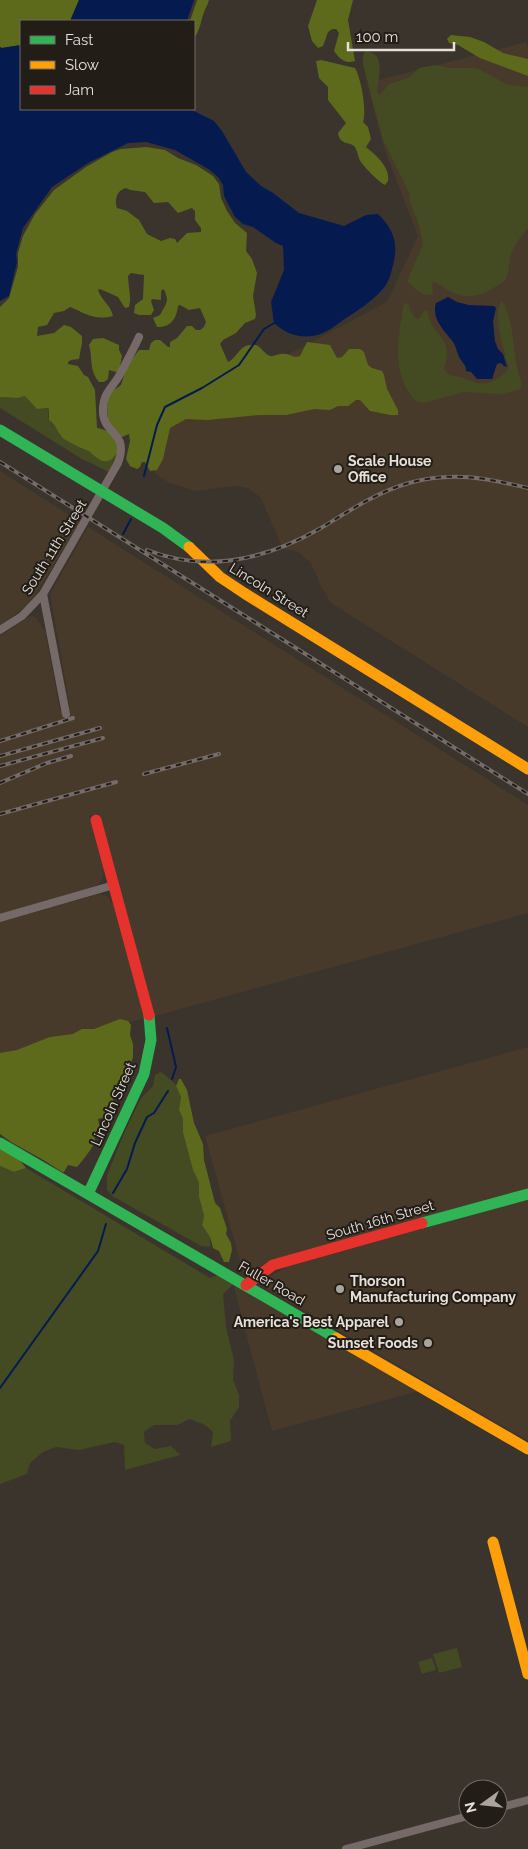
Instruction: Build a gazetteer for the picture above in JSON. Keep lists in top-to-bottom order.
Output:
{
  "streets": {
    "street": [
      "South 11th Street",
      "Lincoln Street",
      "South 16th Street",
      "Fuller Road"
    ]
  },
  "crossings": [
    ["South 11th Street", "Lincoln Street"],
    ["Lincoln Street", "Fuller Road"],
    ["South 16th Street", "Fuller Road"]
  ],
  "places": [
    "Scale House Office",
    "Thorson Manufacturing Company",
    "America's Best Apparel",
    "Sunset Foods"
  ],
  "legend": ["Fast", "Slow", "Jam"],
  "scale_bar": "100 m",
  "north": "left"
}
